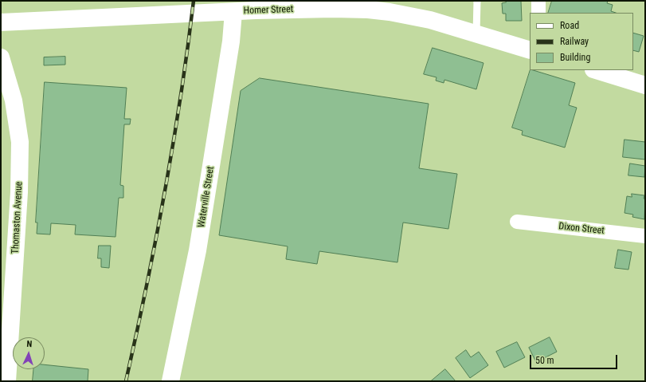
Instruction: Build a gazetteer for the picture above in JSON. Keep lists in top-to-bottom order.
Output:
{
  "streets": {
    "main road": ["Homer Street", "Waterville Street", "Thomaston Avenue"],
    "street": ["Dixon Street"]
  },
  "crossings": [
    ["Homer Street", "Waterville Street"]
  ],
  "legend": ["Road", "Railway", "Building"],
  "scale_bar": "50 m",
  "north": "top"
}
